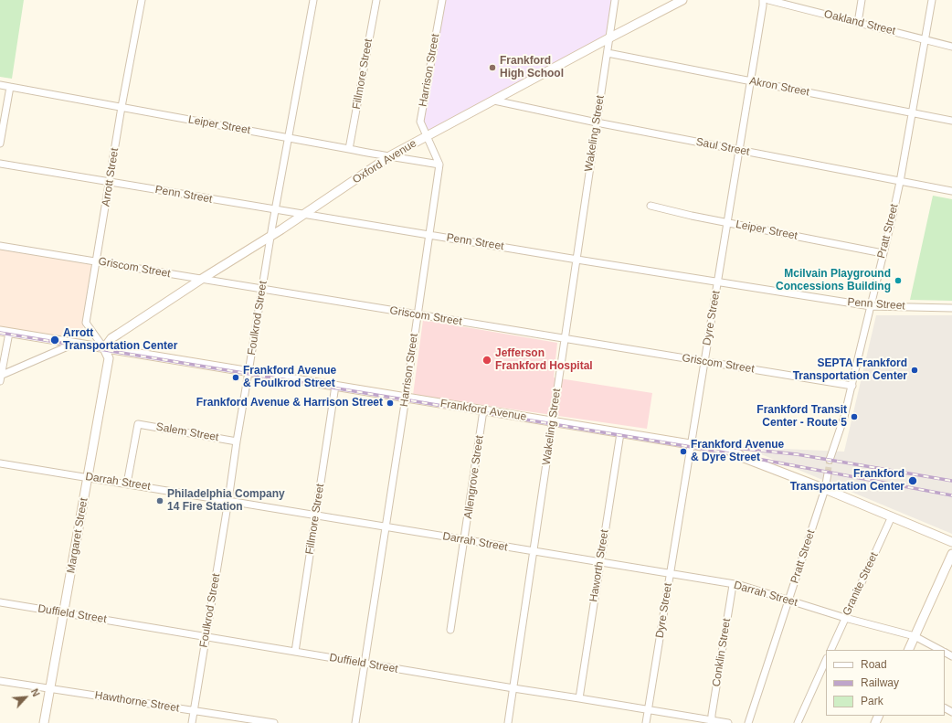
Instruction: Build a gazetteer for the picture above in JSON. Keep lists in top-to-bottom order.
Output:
{
  "streets": {
    "main road": ["Oxford Avenue", "Frankford Avenue", "Margaret Street"],
    "street": [
      "Oakland Street",
      "Harrison Street",
      "Fillmore Street",
      "Akron Street",
      "Leiper Street",
      "Wakeling Street",
      "Saul Street",
      "Arrott Street",
      "Penn Street",
      "Pratt Street",
      "Griscom Street",
      "Foulkrod Street",
      "Dyre Street",
      "Salem Street",
      "Allengrove Street",
      "Darrah Street",
      "Haworth Street",
      "Granite Street",
      "Duffield Street",
      "Conklin Street",
      "Hawthorne Street"
    ]
  },
  "crossings": [
    ["Oakland Street", "Pratt Street"],
    ["Harrison Street", "Leiper Street"],
    ["Harrison Street", "Oxford Avenue"],
    ["Harrison Street", "Penn Street"],
    ["Harrison Street", "Griscom Street"],
    ["Harrison Street", "Frankford Avenue"],
    ["Harrison Street", "Darrah Street"],
    ["Harrison Street", "Duffield Street"],
    ["Fillmore Street", "Leiper Street"],
    ["Fillmore Street", "Frankford Avenue"],
    ["Fillmore Street", "Darrah Street"],
    ["Fillmore Street", "Duffield Street"],
    ["Akron Street", "Wakeling Street"],
    ["Akron Street", "Pratt Street"],
    ["Akron Street", "Dyre Street"],
    ["Leiper Street", "Oxford Avenue"],
    ["Leiper Street", "Arrott Street"],
    ["Leiper Street", "Pratt Street"],
    ["Leiper Street", "Foulkrod Street"],
    ["Leiper Street", "Dyre Street"],
    ["Wakeling Street", "Saul Street"],
    ["Wakeling Street", "Oxford Avenue"],
    ["Wakeling Street", "Penn Street"],
    ["Wakeling Street", "Griscom Street"],
    ["Wakeling Street", "Frankford Avenue"],
    ["Wakeling Street", "Darrah Street"],
    ["Wakeling Street", "Duffield Street"],
    ["Saul Street", "Oxford Avenue"],
    ["Saul Street", "Pratt Street"],
    ["Saul Street", "Dyre Street"],
    ["Oxford Avenue", "Arrott Street"],
    ["Oxford Avenue", "Penn Street"],
    ["Oxford Avenue", "Griscom Street"],
    ["Oxford Avenue", "Foulkrod Street"],
    ["Oxford Avenue", "Frankford Avenue"],
    ["Oxford Avenue", "Margaret Street"],
    ["Arrott Street", "Penn Street"],
    ["Arrott Street", "Griscom Street"],
    ["Arrott Street", "Frankford Avenue"],
    ["Arrott Street", "Margaret Street"],
    ["Penn Street", "Pratt Street"],
    ["Penn Street", "Foulkrod Street"],
    ["Penn Street", "Dyre Street"],
    ["Pratt Street", "Griscom Street"],
    ["Pratt Street", "Frankford Avenue"],
    ["Pratt Street", "Darrah Street"],
    ["Griscom Street", "Foulkrod Street"],
    ["Griscom Street", "Dyre Street"],
    ["Foulkrod Street", "Frankford Avenue"],
    ["Foulkrod Street", "Salem Street"],
    ["Foulkrod Street", "Darrah Street"],
    ["Foulkrod Street", "Duffield Street"],
    ["Foulkrod Street", "Hawthorne Street"],
    ["Dyre Street", "Frankford Avenue"],
    ["Dyre Street", "Darrah Street"],
    ["Dyre Street", "Duffield Street"],
    ["Frankford Avenue", "Allengrove Street"],
    ["Frankford Avenue", "Margaret Street"],
    ["Frankford Avenue", "Haworth Street"],
    ["Frankford Avenue", "Granite Street"],
    ["Salem Street", "Darrah Street"],
    ["Allengrove Street", "Darrah Street"],
    ["Darrah Street", "Margaret Street"],
    ["Darrah Street", "Haworth Street"],
    ["Darrah Street", "Granite Street"],
    ["Darrah Street", "Conklin Street"],
    ["Margaret Street", "Duffield Street"],
    ["Margaret Street", "Hawthorne Street"],
    ["Haworth Street", "Duffield Street"],
    ["Duffield Street", "Conklin Street"]
  ],
  "places": [
    "Frankford High School",
    "Mcilvain Playground Concessions Building",
    "Arrott Transportation Center",
    "Jefferson Frankford Hospital",
    "SEPTA Frankford Transportation Center",
    "Frankford Avenue & Foulkrod Street",
    "Frankford Avenue & Harrison Street",
    "Frankford Transit Center - Route 5",
    "Frankford Avenue & Dyre Street",
    "Frankford Transportation Center",
    "Philadelphia Company 14 Fire Station"
  ],
  "legend": ["Road", "Railway", "Park"],
  "north": "top right"
}
